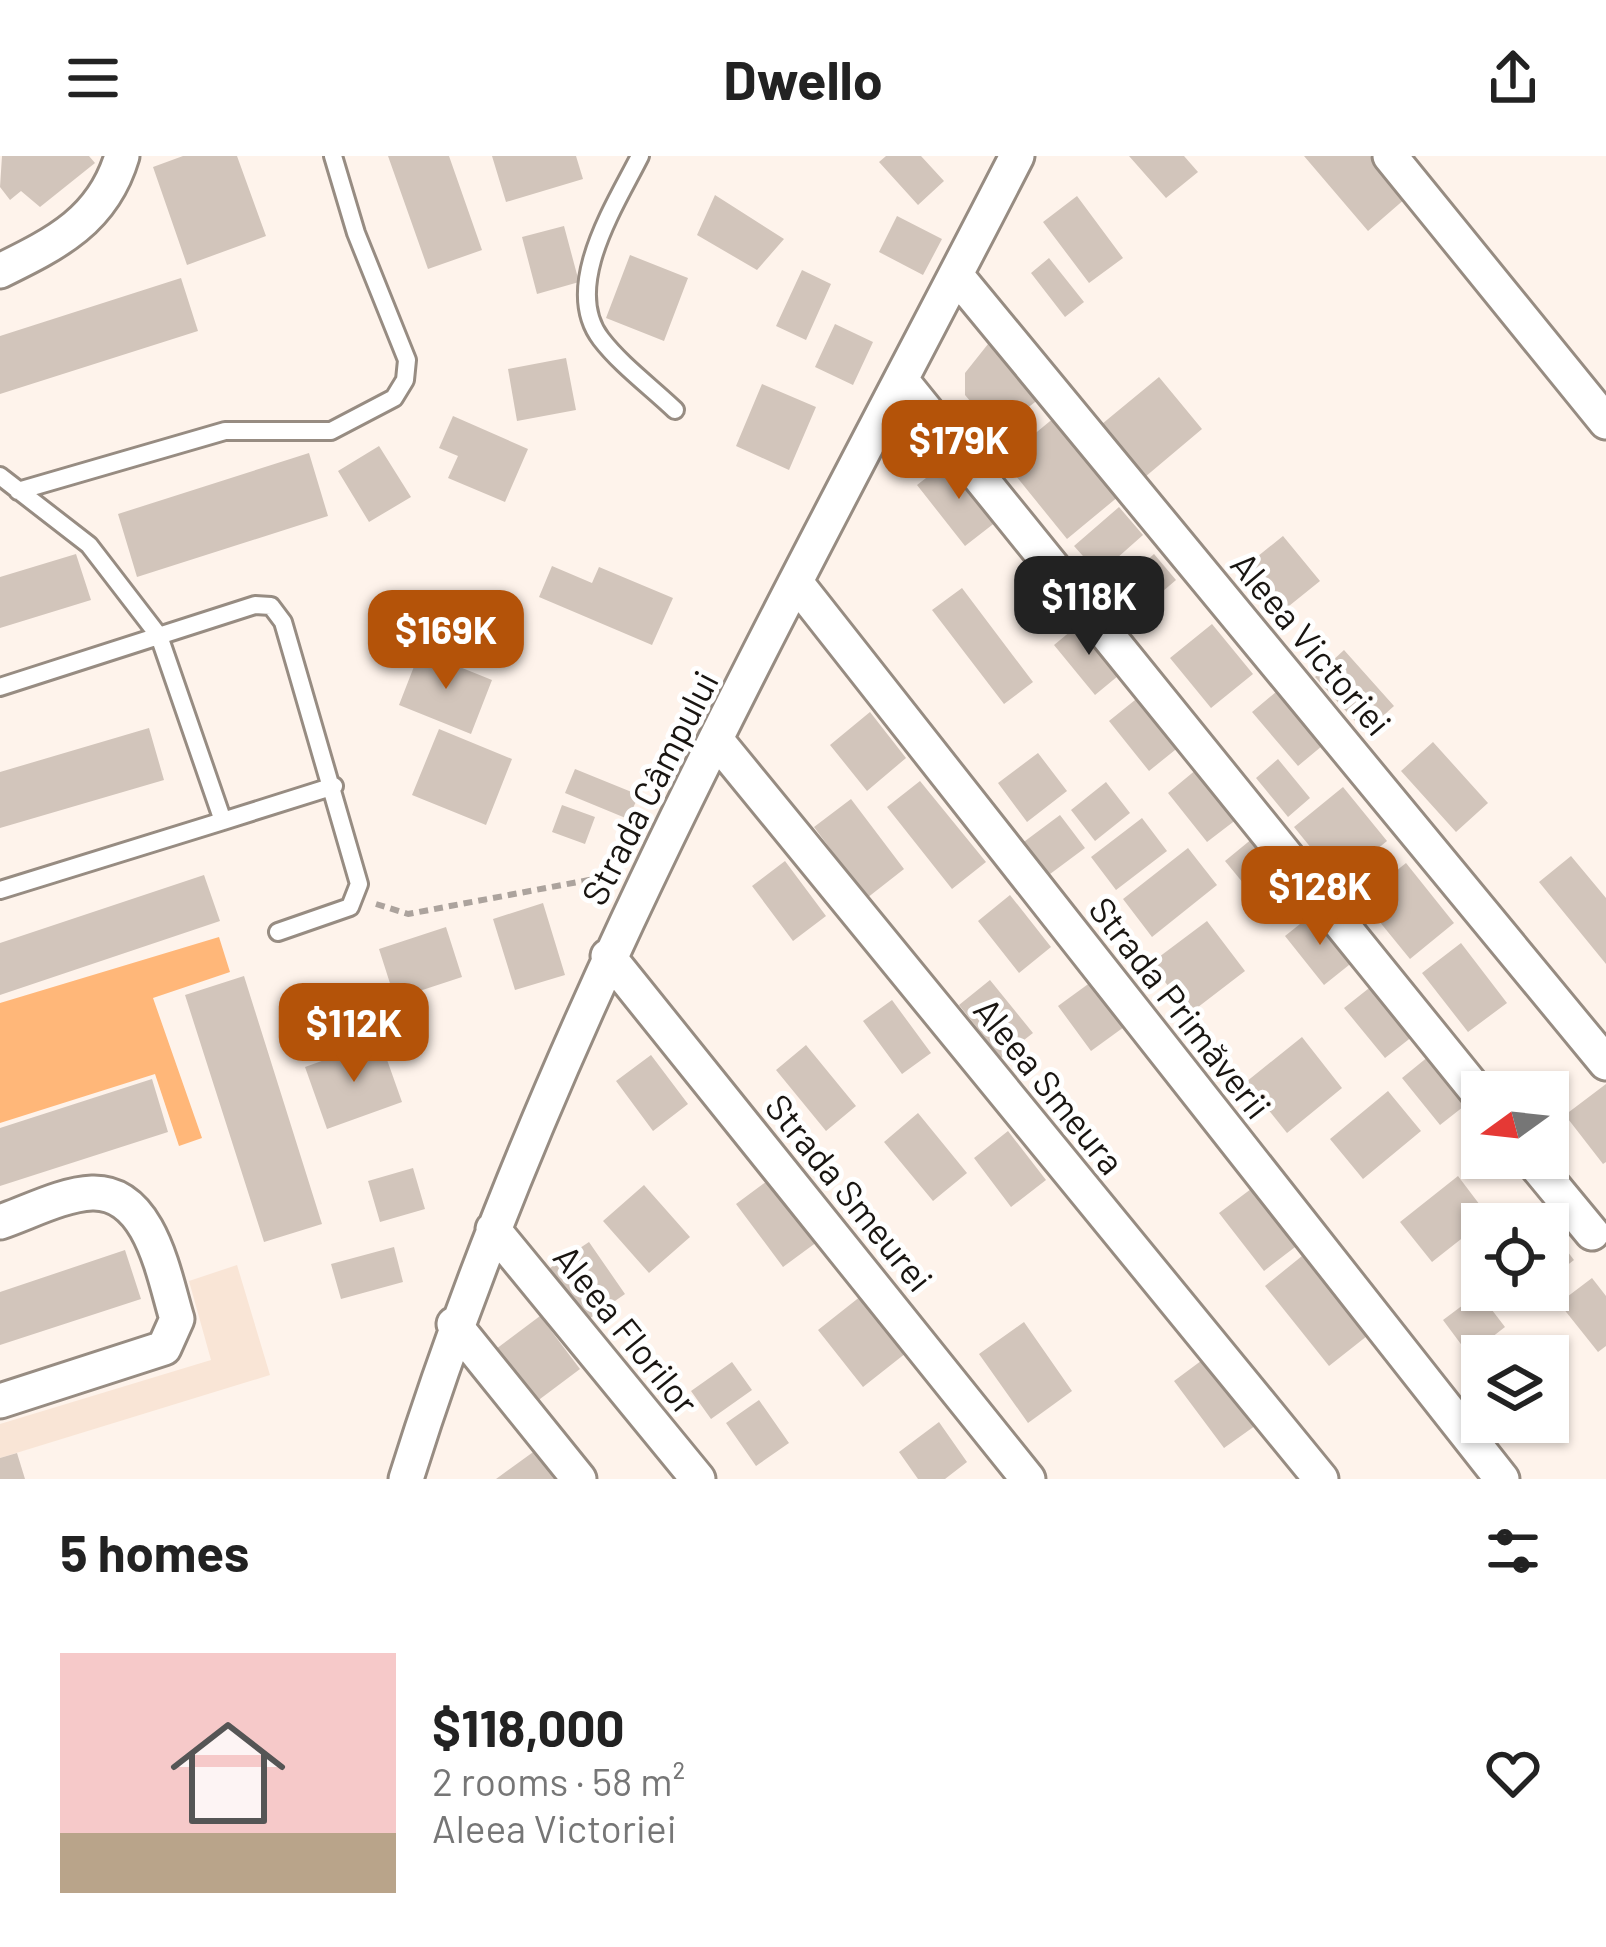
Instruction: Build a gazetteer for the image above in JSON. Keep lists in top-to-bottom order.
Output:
{
  "streets": {
    "street": [
      "Aleea Victoriei",
      "Strada Câmpului",
      "Strada Primăverii",
      "Aleea Smeura",
      "Strada Smeurei",
      "Aleea Florilor"
    ]
  },
  "crossings": [
    ["Aleea Victoriei", "Strada Câmpului"],
    ["Strada Câmpului", "Strada Primăverii"],
    ["Strada Câmpului", "Aleea Smeura"],
    ["Strada Câmpului", "Strada Smeurei"],
    ["Strada Câmpului", "Aleea Florilor"]
  ],
  "north": "left",
  "page": {
    "header": "Dwello",
    "price": [
      "$179K",
      "$118K",
      "$169K",
      "$128K",
      "$112K"
    ],
    "heading": "5 homes",
    "list": [
      {
        "name": "$118,000",
        "note": "2 rooms · 58 m² · Aleea Victoriei"
      }
    ]
  }
}
